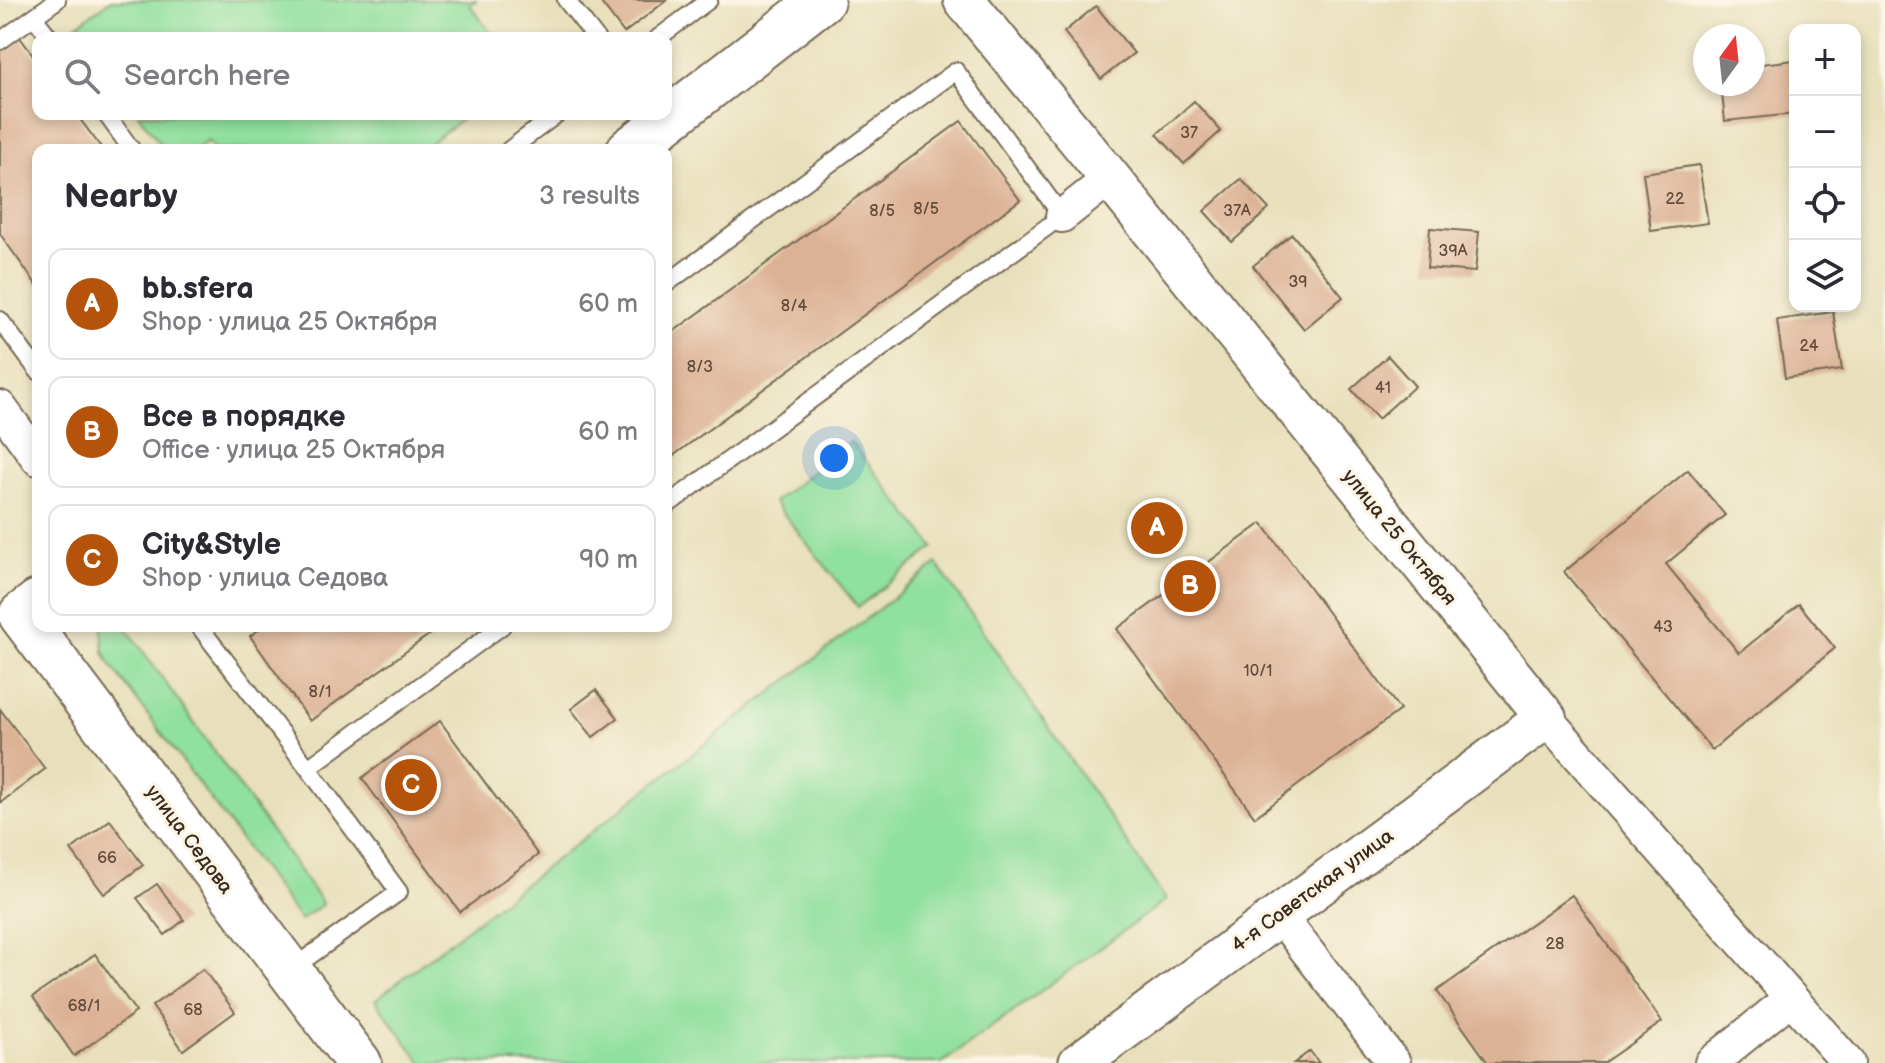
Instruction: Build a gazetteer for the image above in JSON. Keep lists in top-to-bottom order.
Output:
{
  "streets": {
    "main road": ["улица Седова"],
    "street": ["улица 25 Октября", "4-я Советская улица"]
  },
  "crossings": [
    ["улица 25 Октября", "4-я Советская улица"]
  ],
  "house_numbers": [
    "37",
    "22",
    "8/5",
    "8/5",
    "37А",
    "39А",
    "39",
    "8/4",
    "24",
    "8/3",
    "41",
    "43",
    "10/1",
    "8/1",
    "66",
    "28",
    "68/1",
    "68"
  ],
  "north": "top",
  "page": {
    "map_buttons": ["+", "−"],
    "search": "Search here",
    "heading": ["Nearby", "3 results"],
    "list": [
      {
        "mark": "A",
        "name": "bb.sfera",
        "note": "Shop · улица 25 Октября",
        "value": "60 m"
      },
      {
        "mark": "B",
        "name": "Все в порядке",
        "note": "Office · улица 25 Октября",
        "value": "60 m"
      },
      {
        "mark": "C",
        "name": "City&Style",
        "note": "Shop · улица Седова",
        "value": "90 m"
      }
    ],
    "pins": ["A", "B", "C"]
  }
}
